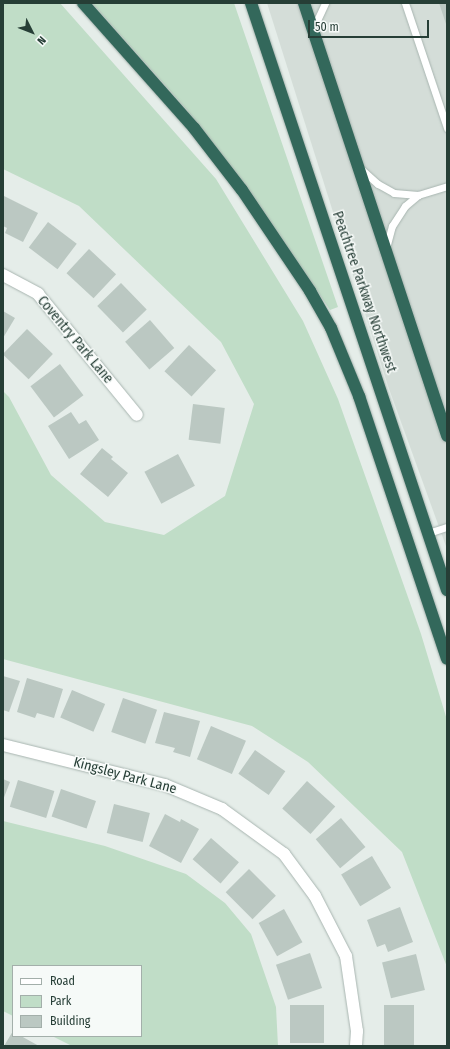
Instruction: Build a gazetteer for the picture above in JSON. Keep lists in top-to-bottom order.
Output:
{
  "streets": {
    "highway": ["Peachtree Parkway Northwest"],
    "street": ["Coventry Park Lane", "Kingsley Park Lane"]
  },
  "legend": ["Road", "Park", "Building"],
  "scale_bar": "50 m",
  "north": "bottom right"
}
